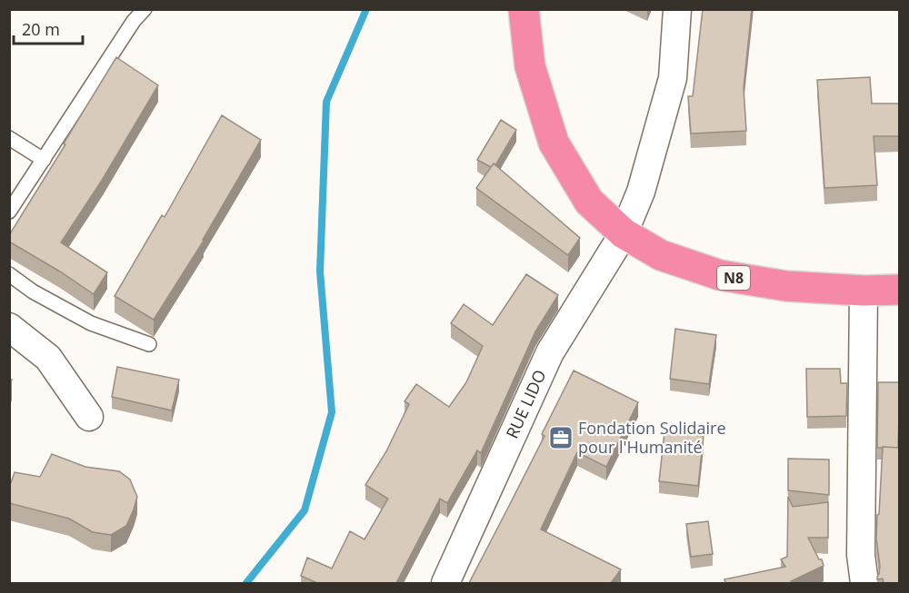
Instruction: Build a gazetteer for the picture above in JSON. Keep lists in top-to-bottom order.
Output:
{
  "streets": {
    "highway": ["N8"],
    "street": ["RUE LIDO"]
  },
  "crossings": [
    ["N8", "RUE LIDO"]
  ],
  "places": {
    "office": ["Fondation Solidaire pour l'Humanité"]
  },
  "scale_bar": "20 m"
}
